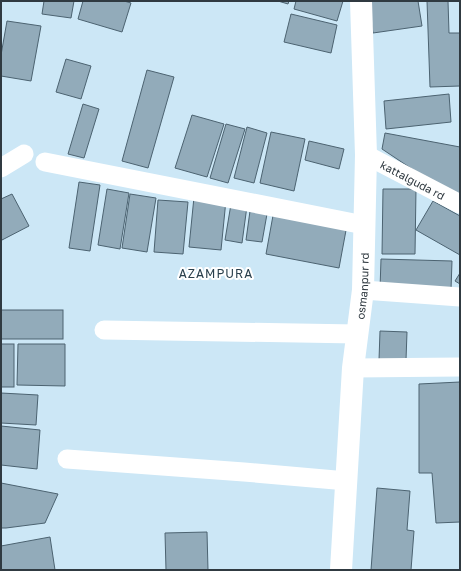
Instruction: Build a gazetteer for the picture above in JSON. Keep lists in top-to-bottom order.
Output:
{
  "streets": {
    "street": ["kattalguda rd", "osmanpur rd"]
  },
  "crossings": [
    ["kattalguda rd", "osmanpur rd"]
  ],
  "districts": ["AZAMPURA"]
}
